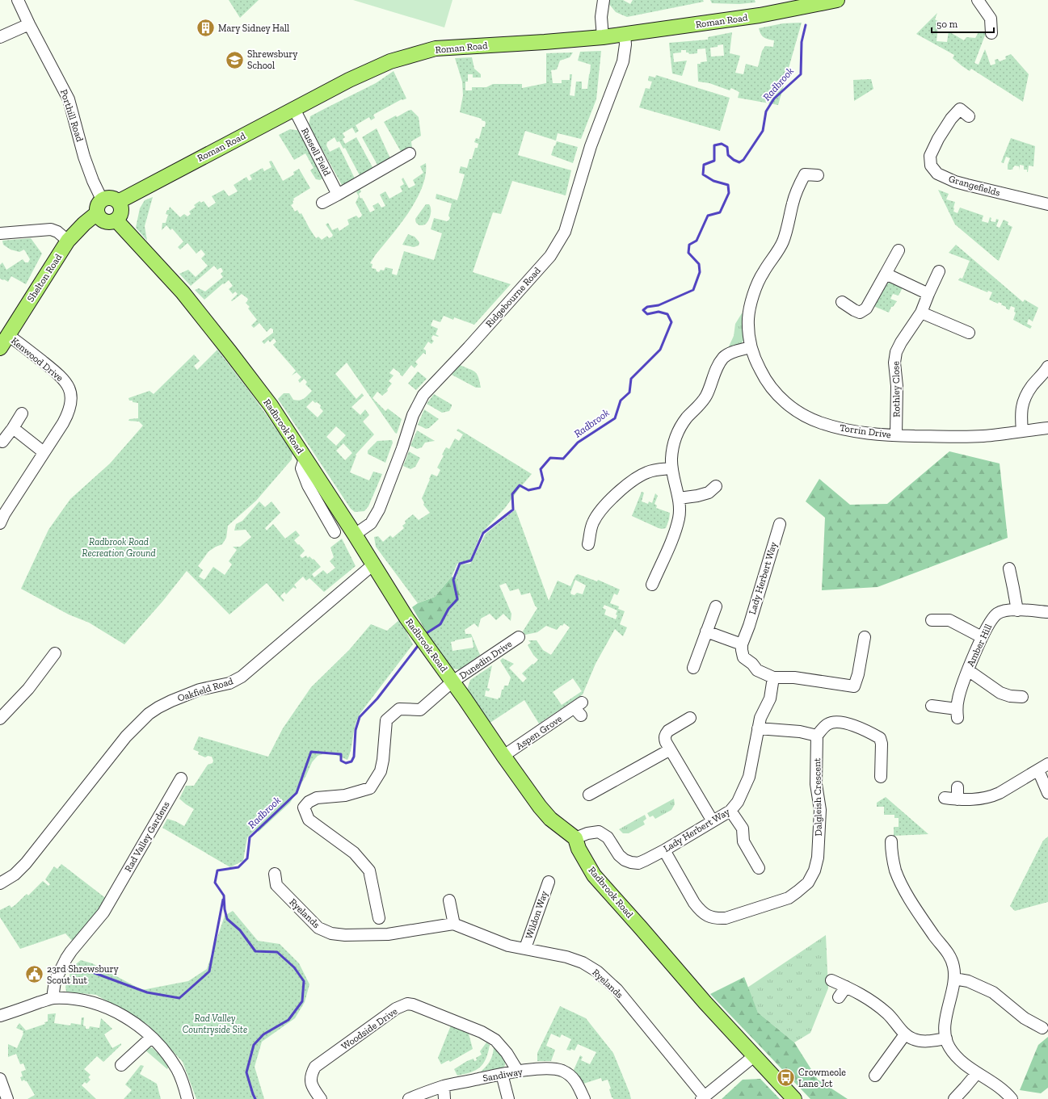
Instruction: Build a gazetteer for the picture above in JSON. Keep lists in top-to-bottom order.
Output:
{
  "streets": {
    "main road": ["Roman Road", "Shelton Road", "Radbrook Road"],
    "street": [
      "Porthill Road",
      "Russell Field",
      "Grangefields",
      "Ridgebourne Road",
      "Kenwood Drive",
      "Rothley Close",
      "Torrin Drive",
      "Lady Herbert Way",
      "Amber Hill",
      "Dunedin Drive",
      "Oakfield Road",
      "Aspen Grove",
      "Dalgleish Crescent",
      "Rad Valley Gardens",
      "Ryelands",
      "Wildon Way",
      "Woodside Drive",
      "Sandiway"
    ]
  },
  "crossings": [
    ["Roman Road", "Porthill Road"],
    ["Roman Road", "Russell Field"],
    ["Roman Road", "Shelton Road"],
    ["Roman Road", "Ridgebourne Road"],
    ["Roman Road", "Radbrook Road"],
    ["Porthill Road", "Shelton Road"],
    ["Porthill Road", "Radbrook Road"],
    ["Shelton Road", "Kenwood Drive"],
    ["Shelton Road", "Radbrook Road"],
    ["Ridgebourne Road", "Radbrook Road"],
    ["Rothley Close", "Torrin Drive"],
    ["Radbrook Road", "Lady Herbert Way"],
    ["Radbrook Road", "Dunedin Drive"],
    ["Radbrook Road", "Oakfield Road"],
    ["Radbrook Road", "Aspen Grove"],
    ["Lady Herbert Way", "Dalgleish Crescent"],
    ["Ryelands", "Wildon Way"],
    ["Woodside Drive", "Sandiway"]
  ],
  "water": ["Radbrook"],
  "parks": ["Radbrook Road Recreation Ground", "Rad Valley Countryside Site"],
  "places": {
    "building": ["Mary Sidney Hall"],
    "school or university": ["Shrewsbury School"],
    "public building": ["23rd Shrewsbury Scout hut"],
    "bus stop": ["Crowmeole Lane Jct"]
  },
  "scale_bar": "50 m"
}
